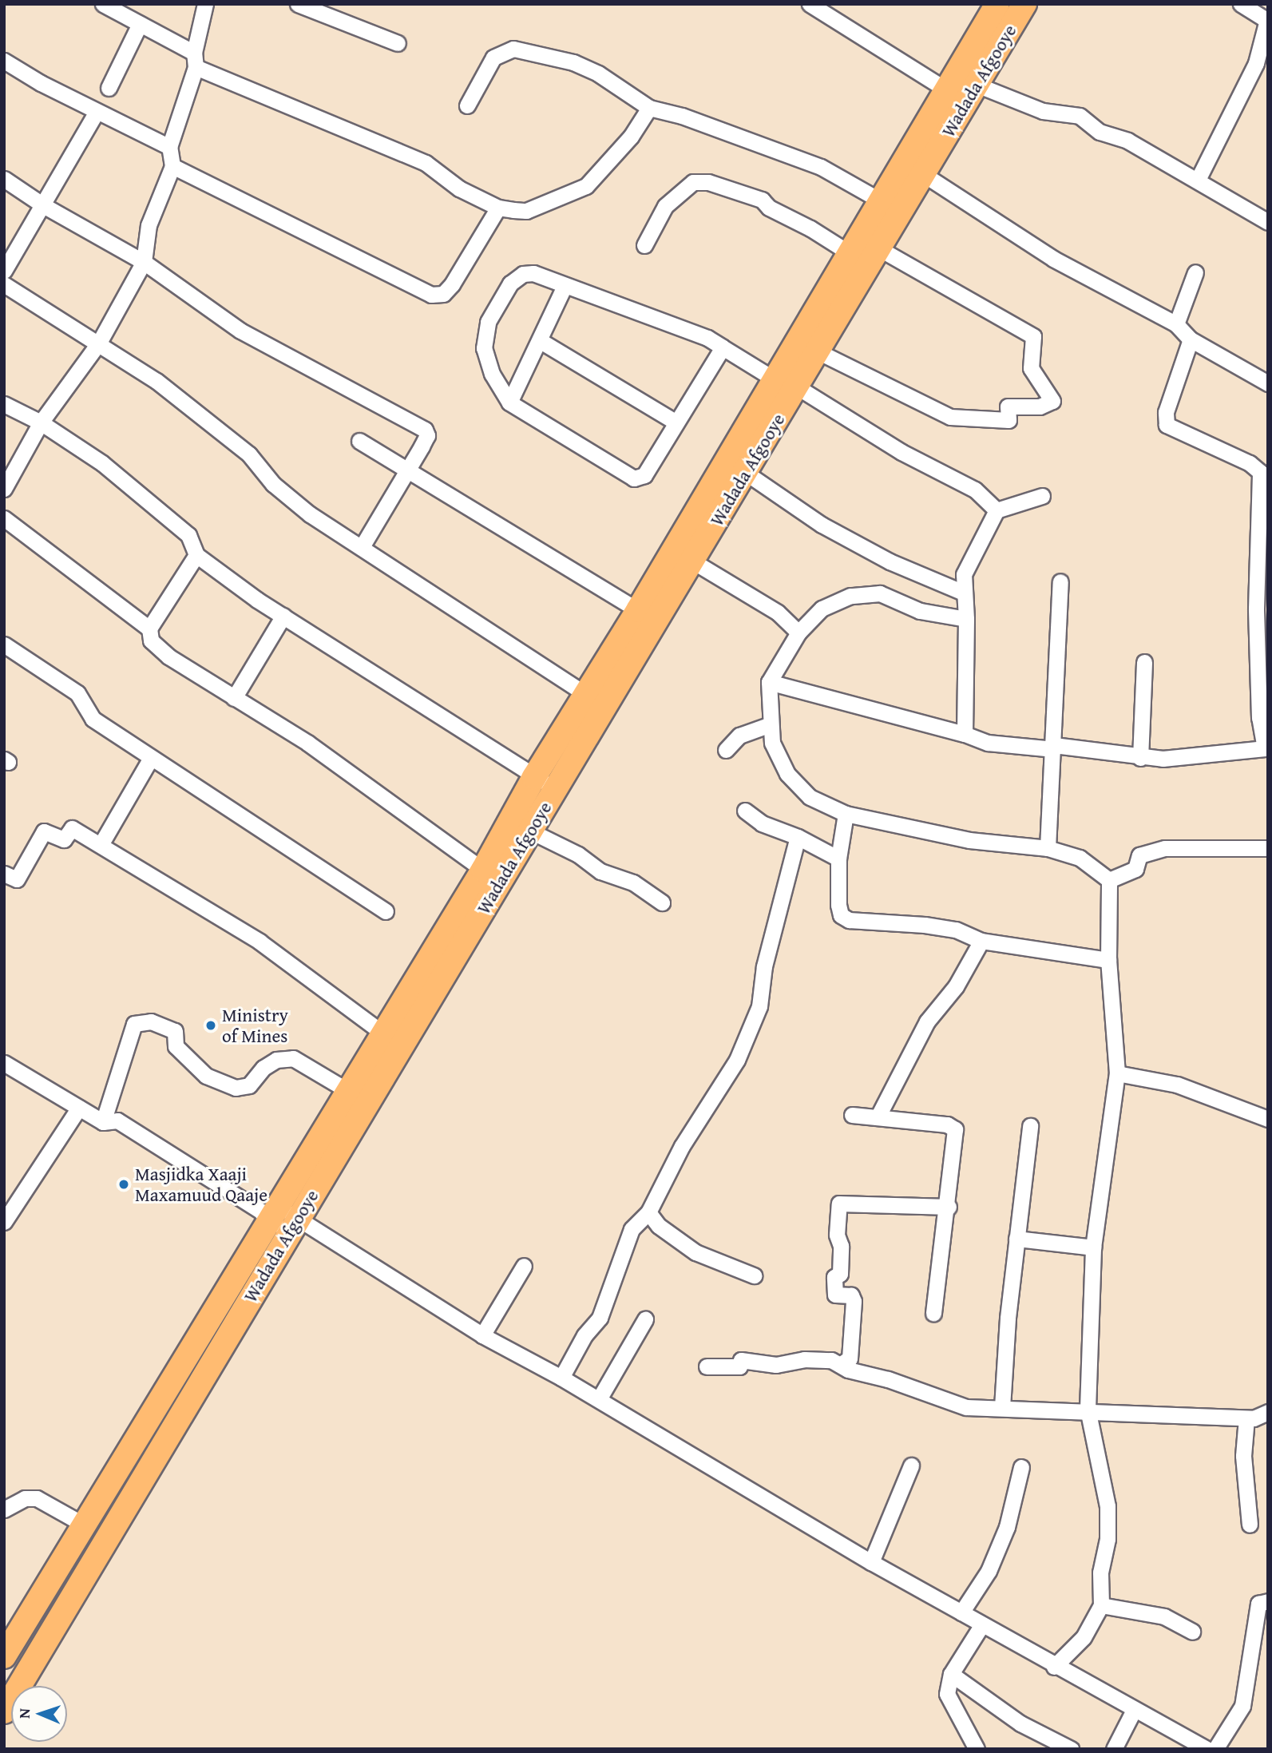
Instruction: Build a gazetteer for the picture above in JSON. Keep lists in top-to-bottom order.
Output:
{
  "streets": {
    "highway": ["Wadada Afgooye"]
  },
  "places": ["Ministry of Mines", "Masjidka Xaaji Maxamuud Qaaje"],
  "north": "left"
}
